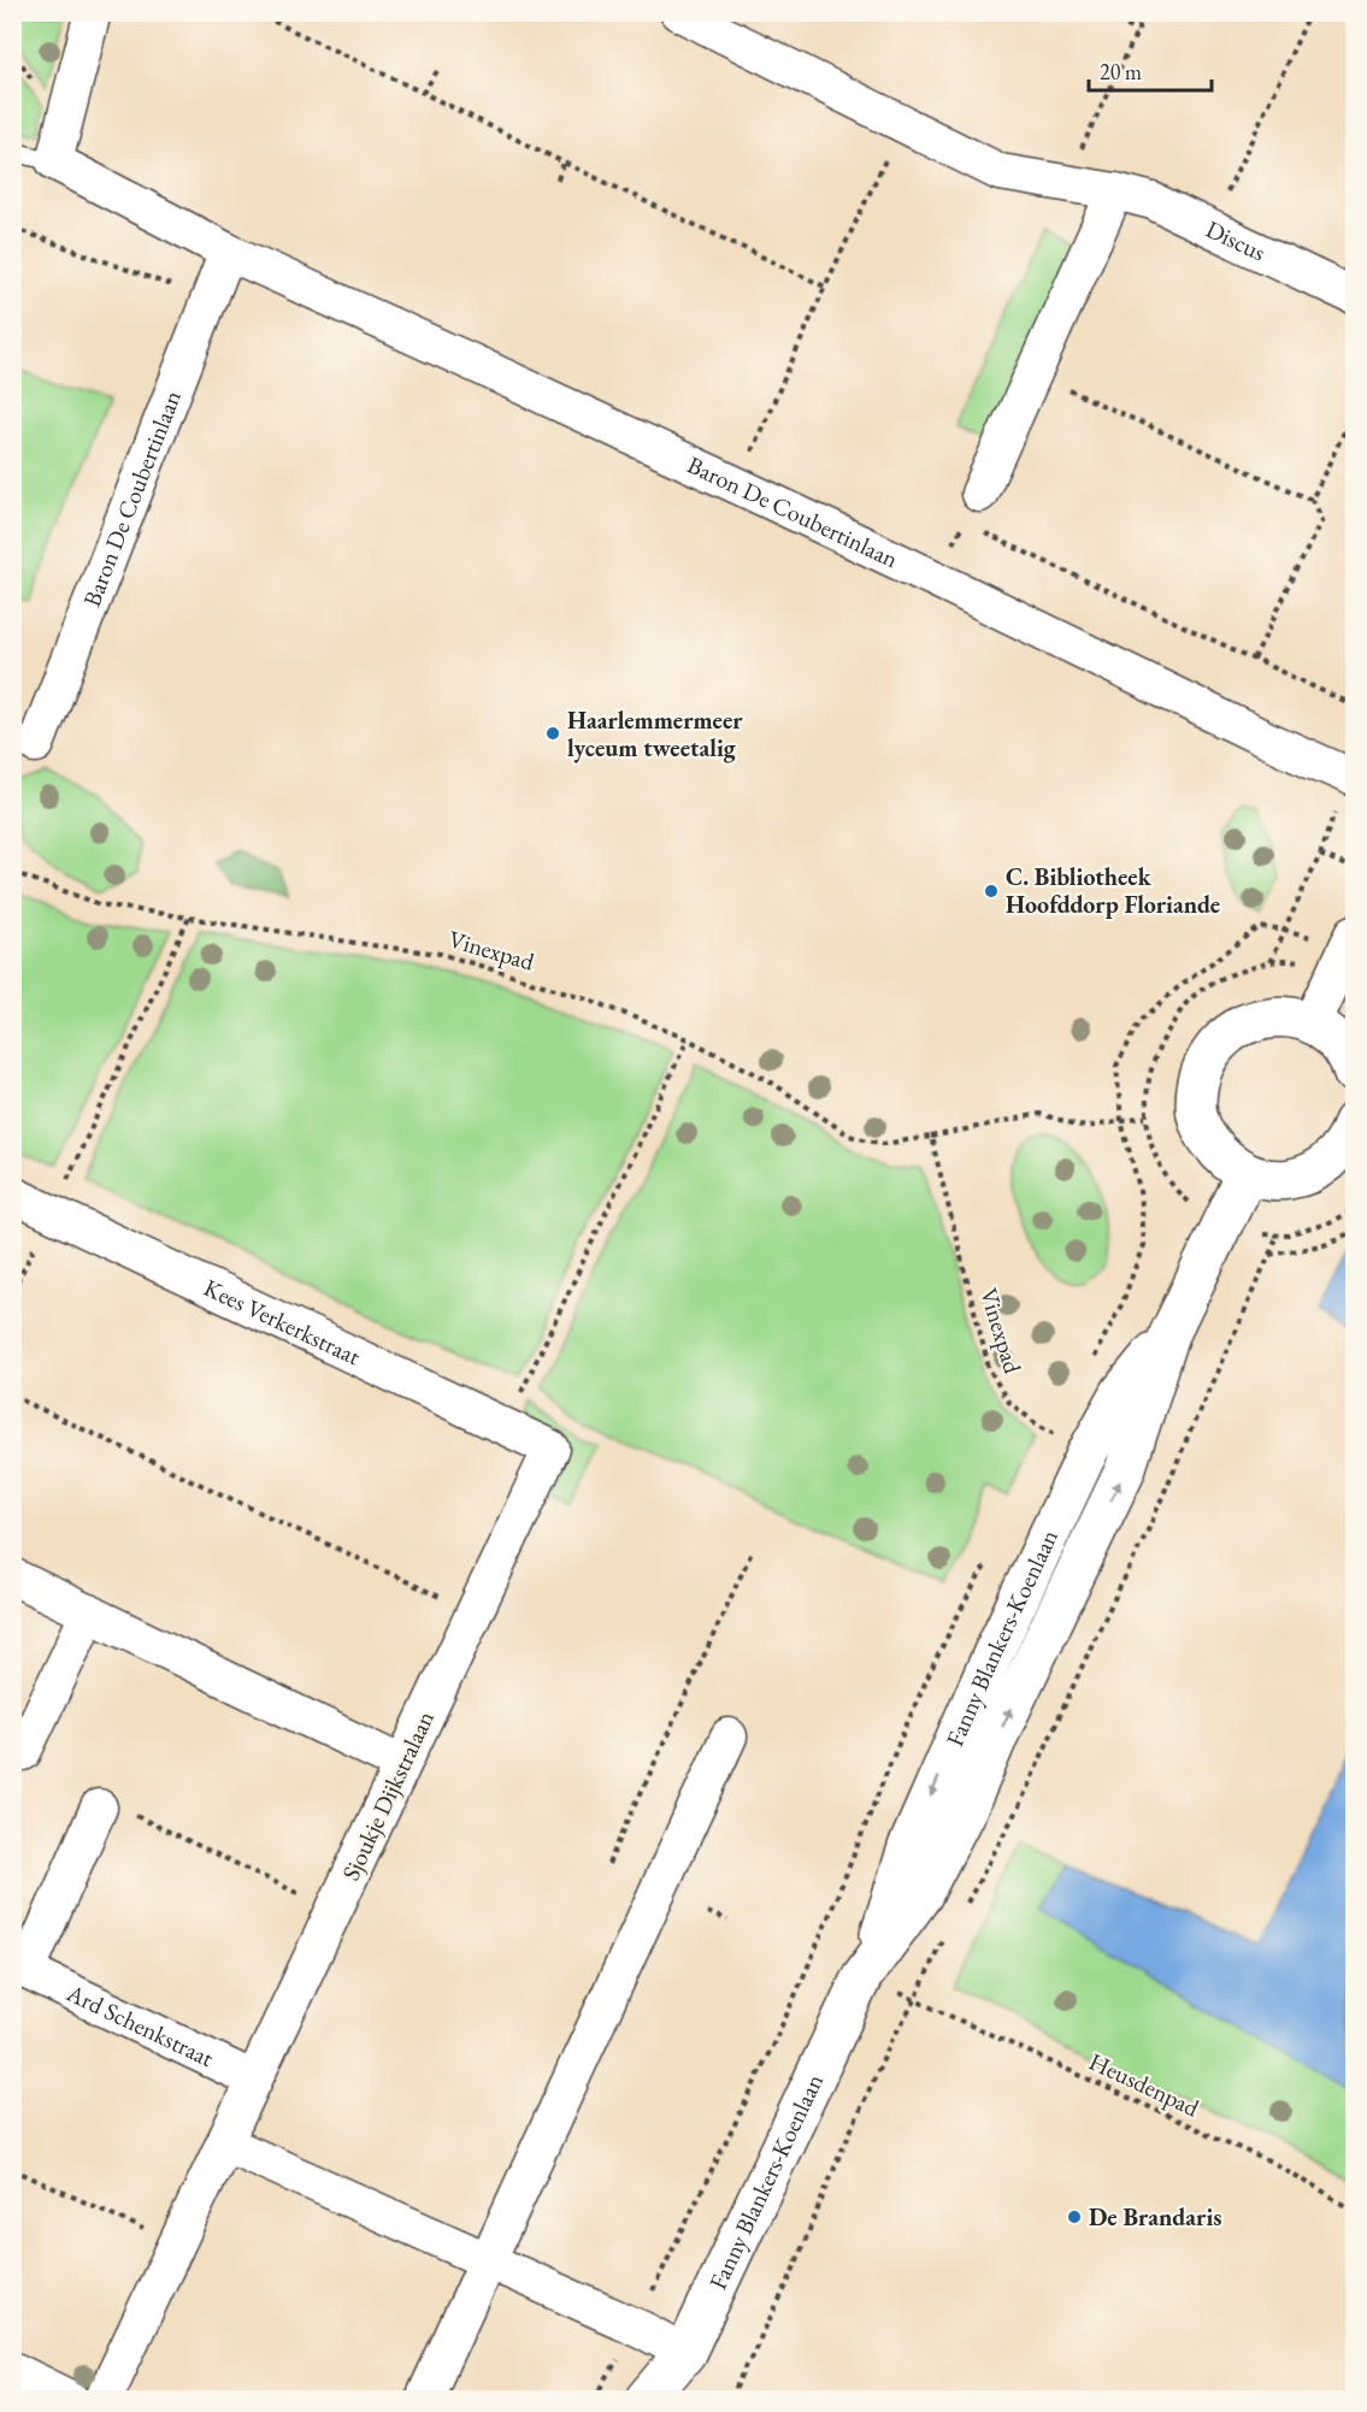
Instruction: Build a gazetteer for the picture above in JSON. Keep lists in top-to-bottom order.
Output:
{
  "streets": {
    "street": [
      "Discus",
      "Baron De Coubertinlaan",
      "Kees Verkerkstraat",
      "Fanny Blankers-Koenlaan",
      "Sjoukje Dijkstralaan",
      "Ard Schenkstraat"
    ],
    "path": ["Vinexpad", "Heusdenpad"]
  },
  "crossings": [
    ["Vinexpad", "Fanny Blankers-Koenlaan"],
    ["Kees Verkerkstraat", "Sjoukje Dijkstralaan"],
    ["Sjoukje Dijkstralaan", "Ard Schenkstraat"]
  ],
  "places": ["Haarlemmermeer lyceum tweetalig", "C. Bibliotheek Hoofddorp Floriande", "De Brandaris"],
  "scale_bar": "20 m"
}
